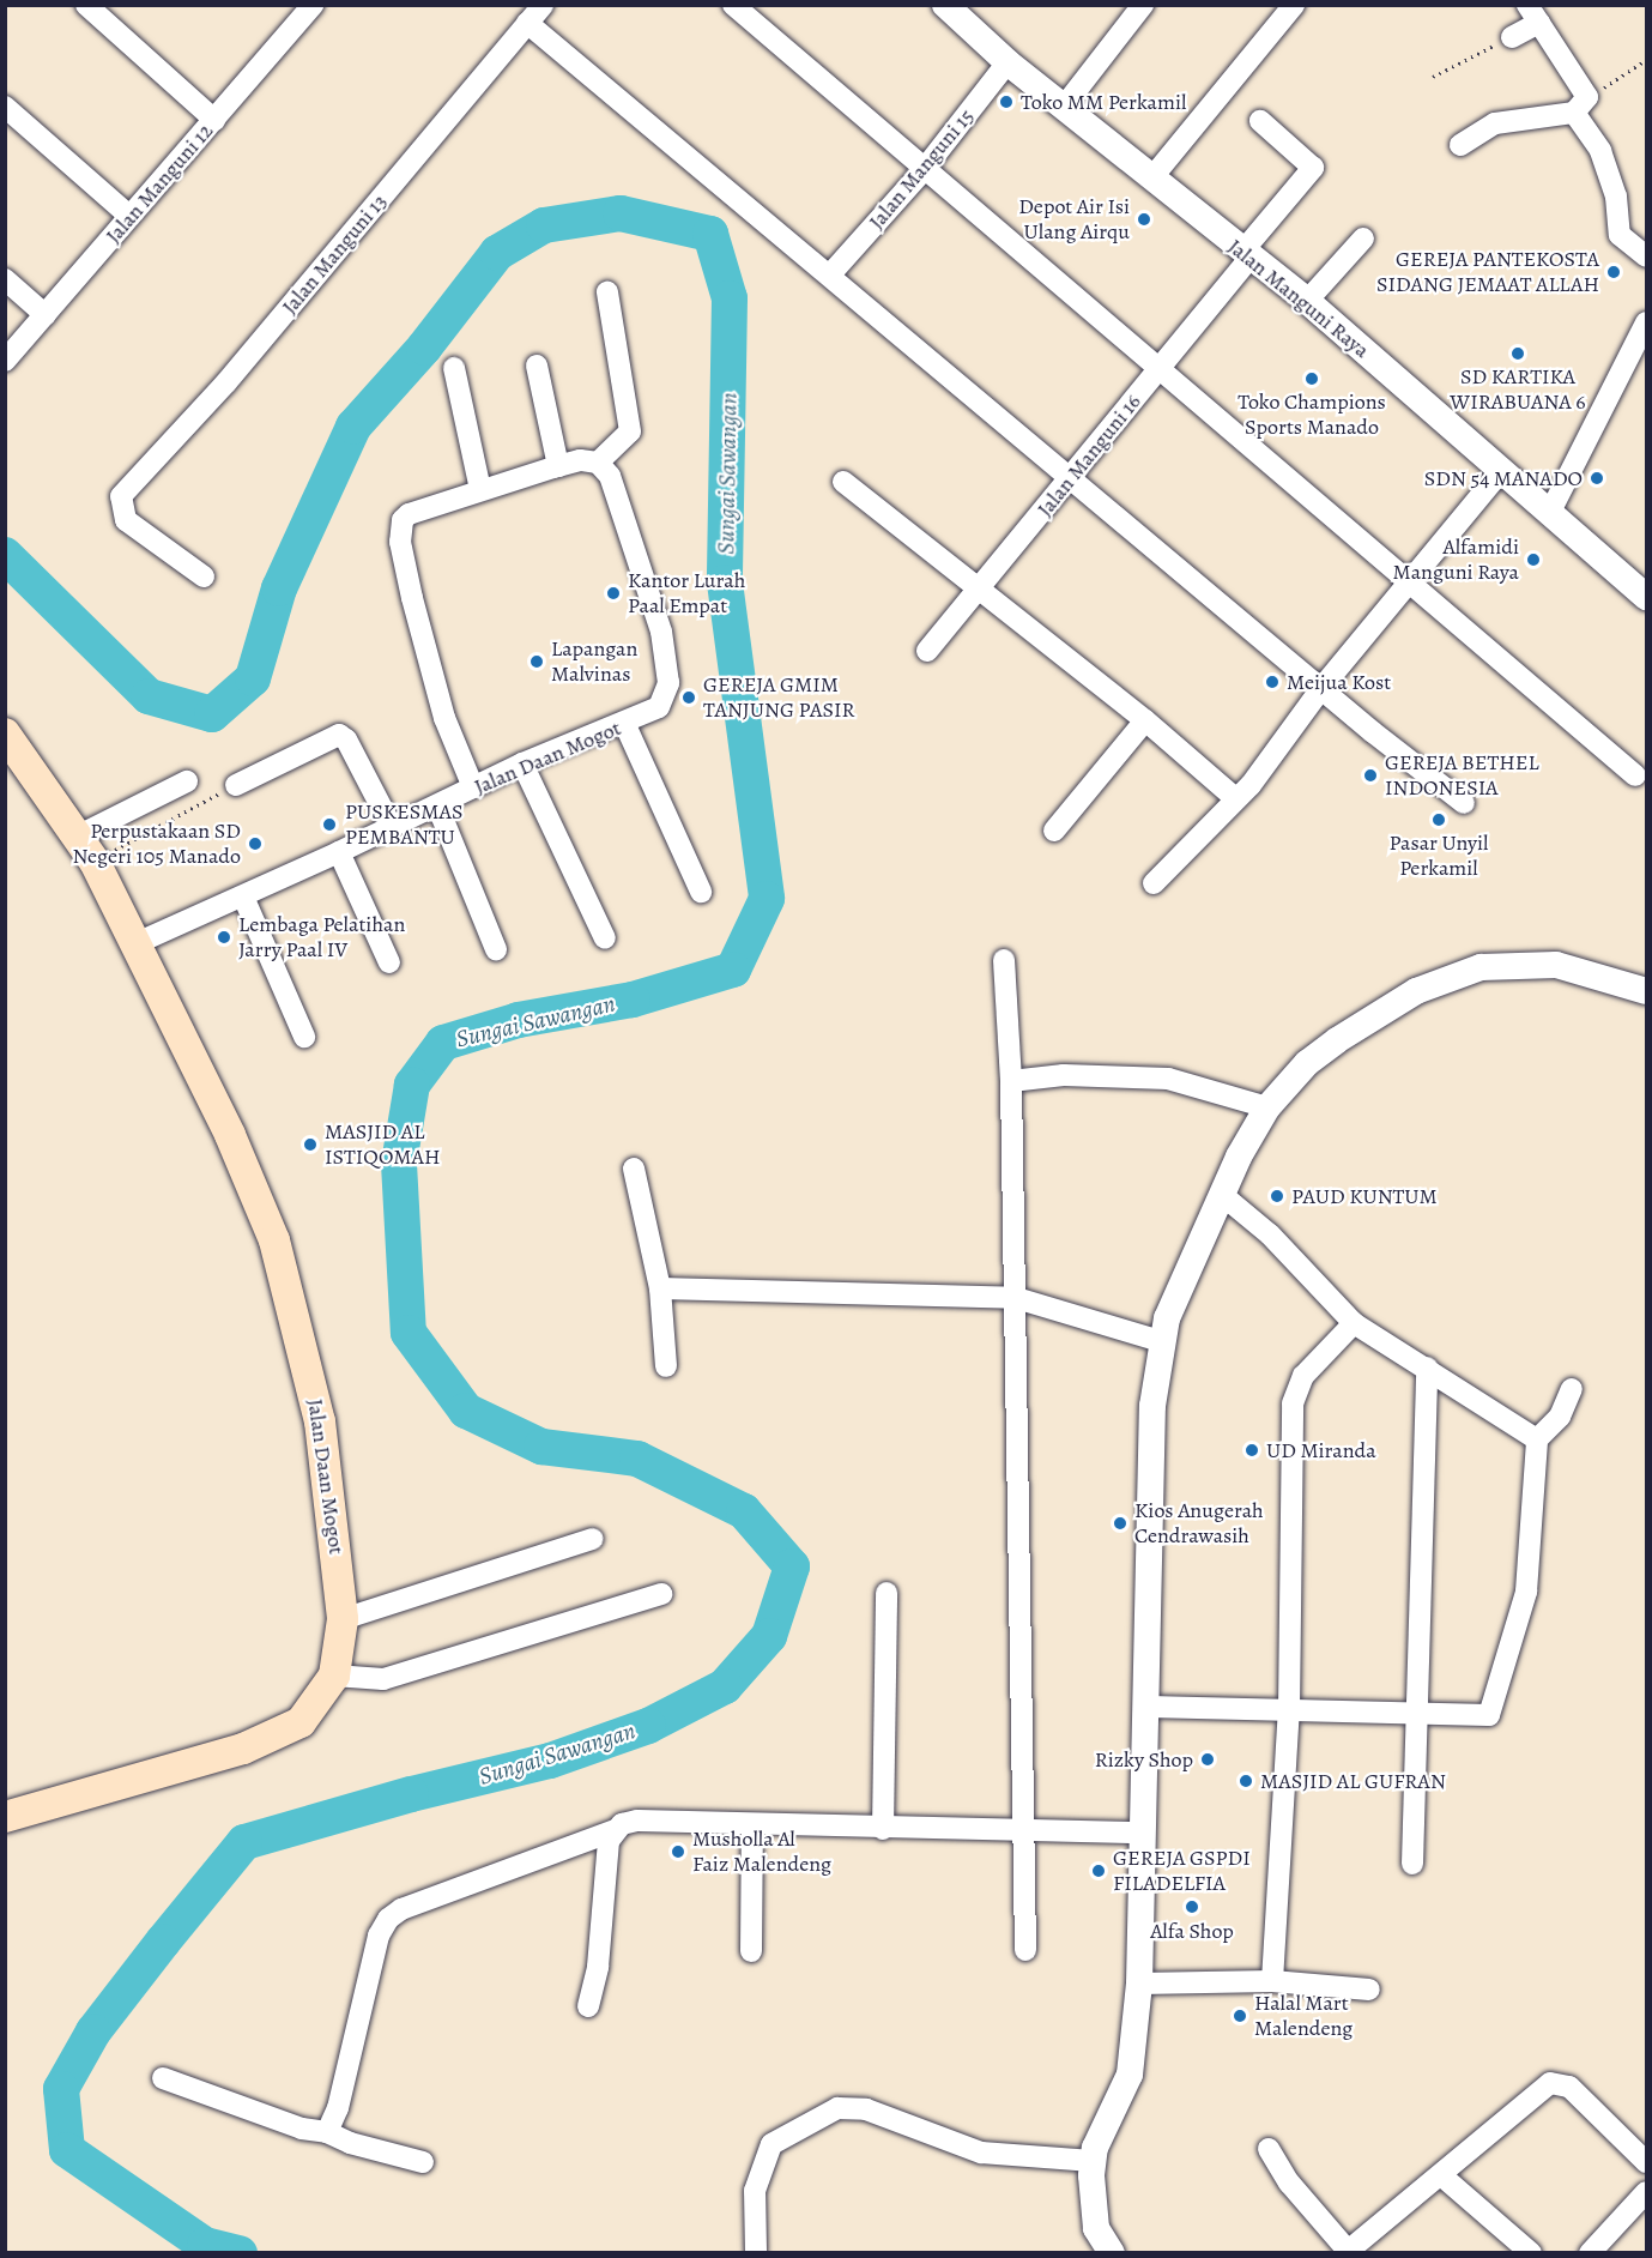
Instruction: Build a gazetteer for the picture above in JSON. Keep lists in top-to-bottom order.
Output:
{
  "streets": {
    "main road": ["Jalan Daan Mogot"],
    "street": [
      "Jalan Manguni 15",
      "Jalan Manguni 12",
      "Jalan Manguni 13",
      "Jalan Manguni Raya",
      "Jalan Manguni 16"
    ]
  },
  "crossings": [
    ["Jalan Manguni 15", "Jalan Manguni Raya"],
    ["Jalan Manguni Raya", "Jalan Manguni 16"]
  ],
  "water": ["Sungai Sawangan"],
  "places": [
    "Toko MM Perkamil",
    "Depot Air Isi Ulang Airqu",
    "GEREJA PANTEKOSTA SIDANG JEMAAT ALLAH",
    "SD KARTIKA WIRABUANA 6",
    "Toko Champions Sports Manado",
    "SDN 54 MANADO",
    "Alfamidi Manguni Raya",
    "Kantor Lurah Paal Empat",
    "Lapangan Malvinas",
    "Meijua Kost",
    "GEREJA GMIM TANJUNG PASIR",
    "GEREJA BETHEL INDONESIA",
    "Pasar Unyil Perkamil",
    "PUSKESMAS PEMBANTU",
    "Perpustakaan SD Negeri 105 Manado",
    "Lembaga Pelatihan Jarry Paal IV",
    "MASJID AL ISTIQOMAH",
    "PAUD KUNTUM",
    "UD Miranda",
    "Kios Anugerah Cendrawasih",
    "Rizky Shop",
    "MASJID AL GUFRAN",
    "Musholla Al Faiz Malendeng",
    "GEREJA GSPDI FILADELFIA",
    "Alfa Shop",
    "Halal Mart Malendeng"
  ]
}
